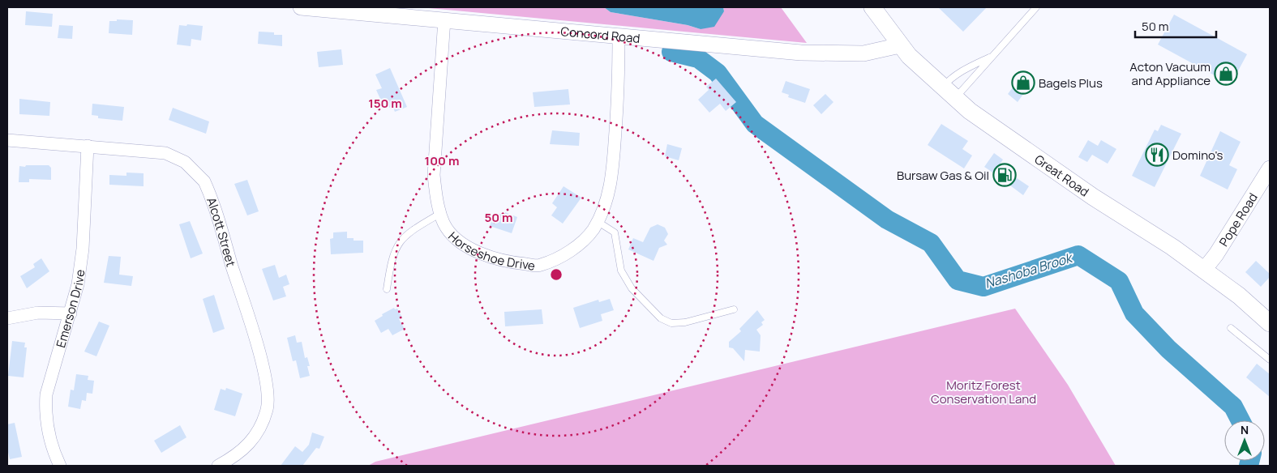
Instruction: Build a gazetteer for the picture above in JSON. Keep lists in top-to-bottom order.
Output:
{
  "streets": {
    "main road": ["Great Road"],
    "street": [
      "Concord Road",
      "Pope Road",
      "Alcott Street",
      "Horseshoe Drive",
      "Emerson Drive"
    ]
  },
  "crossings": [
    ["Concord Road", "Great Road"],
    ["Concord Road", "Horseshoe Drive"],
    ["Great Road", "Pope Road"],
    ["Alcott Street", "Emerson Drive"]
  ],
  "water": ["Nashoba Brook"],
  "parks": ["Moritz Forest Conservation Land"],
  "places": {
    "shop": ["Acton Vacuum and Appliance", "Bagels Plus"],
    "restaurant": ["Domino's"],
    "fuel station": ["Bursaw Gas & Oil"]
  },
  "scale_bar": "50 m",
  "north": "top",
  "rings": ["150 m", "100 m", "50 m"]
}
